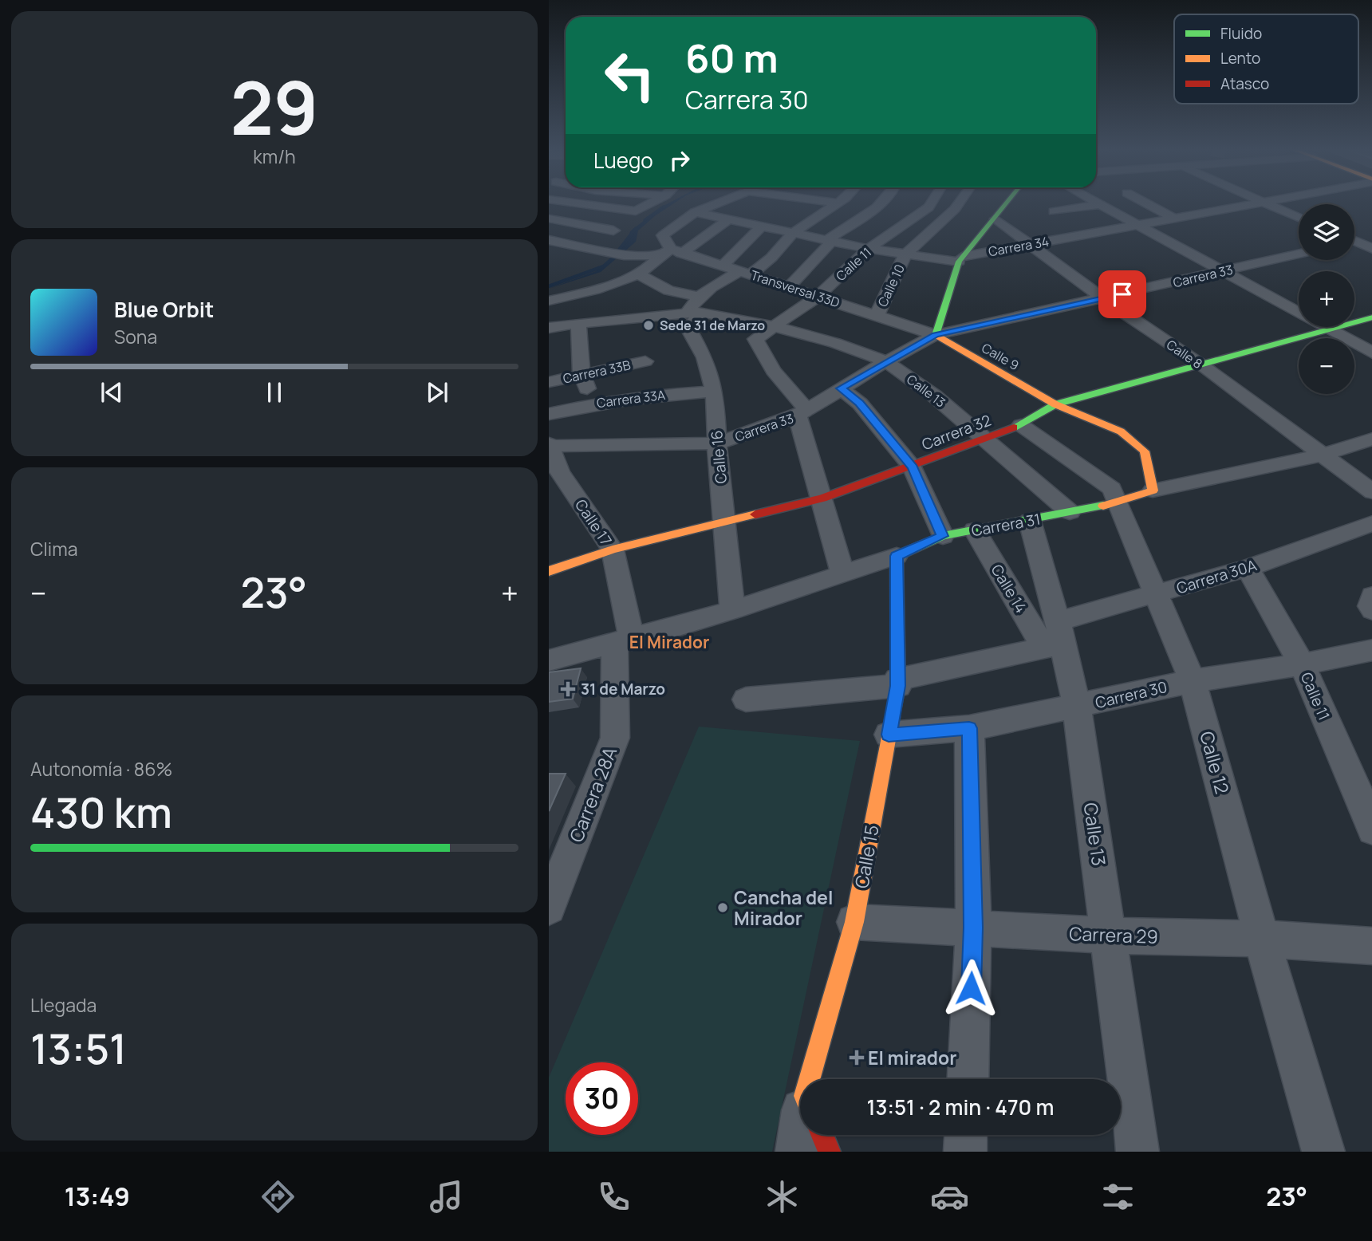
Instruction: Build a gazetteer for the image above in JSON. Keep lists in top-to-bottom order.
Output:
{
  "streets": {
    "street": [
      "Carrera 34",
      "Calle 11",
      "Carrera 33",
      "Calle 10",
      "Transversal 33D",
      "Calle 8",
      "Calle 9",
      "Carrera 33B",
      "Calle 13",
      "Carrera 33A",
      "Carrera 32",
      "Calle 16",
      "Calle 17",
      "Carrera 31",
      "Carrera 30A",
      "Calle 14",
      "Carrera 30",
      "Calle 12",
      "Carrera 28A",
      "Calle 15",
      "Carrera 29"
    ]
  },
  "crossings": [
    ["Carrera 34", "Calle 11"],
    ["Carrera 34", "Calle 10"],
    ["Carrera 34", "Calle 8"],
    ["Calle 11", "Carrera 33"],
    ["Calle 11", "Transversal 33D"],
    ["Calle 11", "Calle 13"],
    ["Calle 11", "Carrera 30A"],
    ["Calle 11", "Carrera 30"],
    ["Carrera 33", "Transversal 33D"],
    ["Carrera 33", "Calle 8"],
    ["Carrera 33", "Calle 9"],
    ["Carrera 33", "Calle 13"],
    ["Carrera 33", "Calle 16"],
    ["Carrera 33", "Calle 17"],
    ["Calle 10", "Transversal 33D"],
    ["Transversal 33D", "Calle 9"],
    ["Calle 8", "Carrera 32"],
    ["Calle 8", "Carrera 31"],
    ["Calle 9", "Carrera 32"],
    ["Calle 9", "Carrera 31"],
    ["Calle 13", "Carrera 32"],
    ["Calle 13", "Calle 16"],
    ["Calle 13", "Carrera 31"],
    ["Calle 13", "Carrera 30A"],
    ["Calle 13", "Calle 14"],
    ["Calle 13", "Carrera 30"],
    ["Calle 13", "Carrera 29"],
    ["Carrera 33A", "Calle 16"],
    ["Carrera 32", "Calle 16"],
    ["Carrera 32", "Calle 17"],
    ["Carrera 32", "Calle 12"],
    ["Calle 16", "Carrera 31"],
    ["Calle 17", "Carrera 31"],
    ["Calle 17", "Carrera 28A"],
    ["Carrera 31", "Calle 14"],
    ["Carrera 31", "Calle 12"],
    ["Carrera 31", "Carrera 28A"],
    ["Carrera 31", "Calle 15"],
    ["Carrera 30A", "Calle 14"],
    ["Carrera 30A", "Calle 12"],
    ["Carrera 30A", "Calle 15"],
    ["Carrera 30", "Calle 12"],
    ["Carrera 30", "Calle 15"],
    ["Calle 12", "Carrera 29"],
    ["Calle 15", "Carrera 29"]
  ],
  "districts": ["El Mirador"],
  "places": {
    "other": ["Sede 31 de Marzo", "Cancha del Mirador"],
    "health": ["31 de Marzo", "El mirador"]
  },
  "legend": ["Fluido", "Lento", "Atasco"],
  "page": {
    "tile": [
      ["29", "km/h"],
      "Clima",
      ["Autonomía · 86%", "430 km"],
      ["Llegada", "13:51"]
    ],
    "turn": ["60 m", "Carrera 30"],
    "then": "Luego",
    "map_buttons": ["+", "−"],
    "song": ["Blue Orbit", "Sona"],
    "heat": ["−", "23°", "+"],
    "limit": "30",
    "trip": "13:51 · 2 min · 470 m",
    "tabs": ["13:49", "23°"]
  }
}
